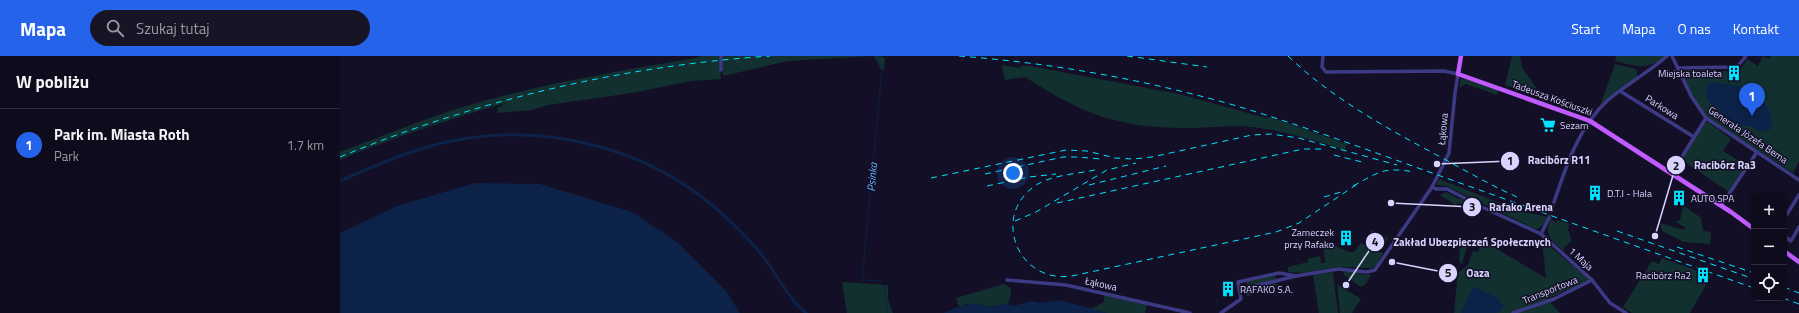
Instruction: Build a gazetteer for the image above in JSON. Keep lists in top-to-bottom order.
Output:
{
  "streets": {
    "main road": ["Tadeusza Kościuszki", "Łąkowa"],
    "street": [
      "Parkowa",
      "Generała Józefa Bema",
      "1 Maja",
      "Transportowa"
    ]
  },
  "crossings": [
    ["Tadeusza Kościuszki", "Łąkowa"],
    ["Łąkowa", "1 Maja"],
    ["1 Maja", "Transportowa"]
  ],
  "water": ["Psinka"],
  "places": {
    "building": [
      "Miejska toaleta",
      "D.T.I - Hala",
      "AUTO SPA",
      "Zameczek przy Rafako",
      "Racibórz Ra2",
      "RAFAKO S.A."
    ],
    "supermarket": ["Sezam"],
    "other": [
      "Racibórz R11",
      "Rafako Arena",
      "Racibórz Ra3",
      "Oaza",
      "Zakład Ubezpieczeń Społecznych"
    ]
  },
  "page": {
    "header": "Mapa",
    "search": "Szukaj tutaj",
    "nav": [
      "Start",
      "Mapa",
      "O nas",
      "Kontakt"
    ],
    "heading": "W pobliżu",
    "pins": "1",
    "list": [
      {
        "mark": "1",
        "name": "Park im. Miasta Roth",
        "note": "Park",
        "value": "1.7 km"
      }
    ],
    "map_buttons": ["+", "−"]
  }
}
